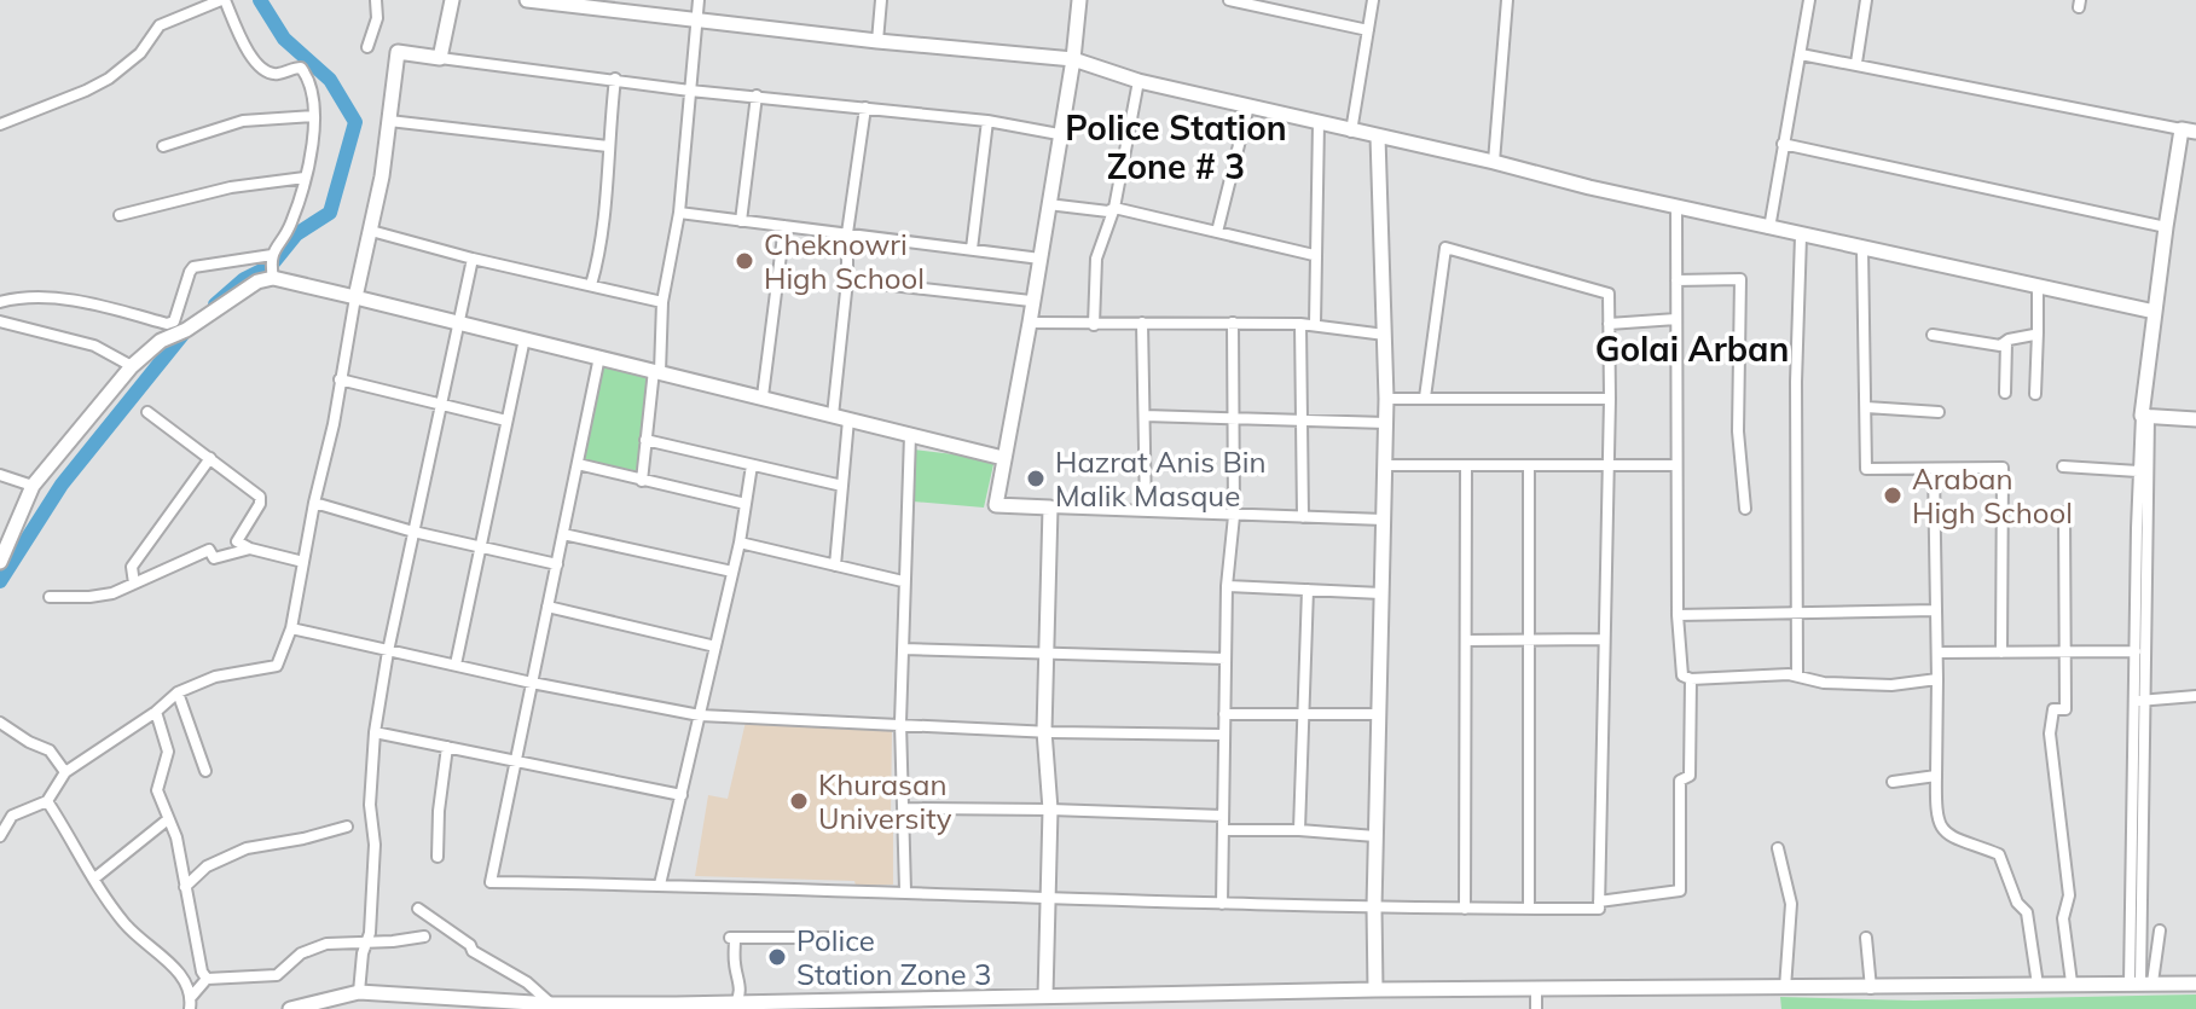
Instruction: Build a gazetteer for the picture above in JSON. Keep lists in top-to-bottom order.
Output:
{
  "districts": ["Police Station Zone # 3", "Golai Arban"],
  "places": [
    "Cheknowri High School",
    "Hazrat Anis Bin Malik Masque",
    "Araban High School",
    "Khurasan University",
    "Police Station Zone 3"
  ]
}
